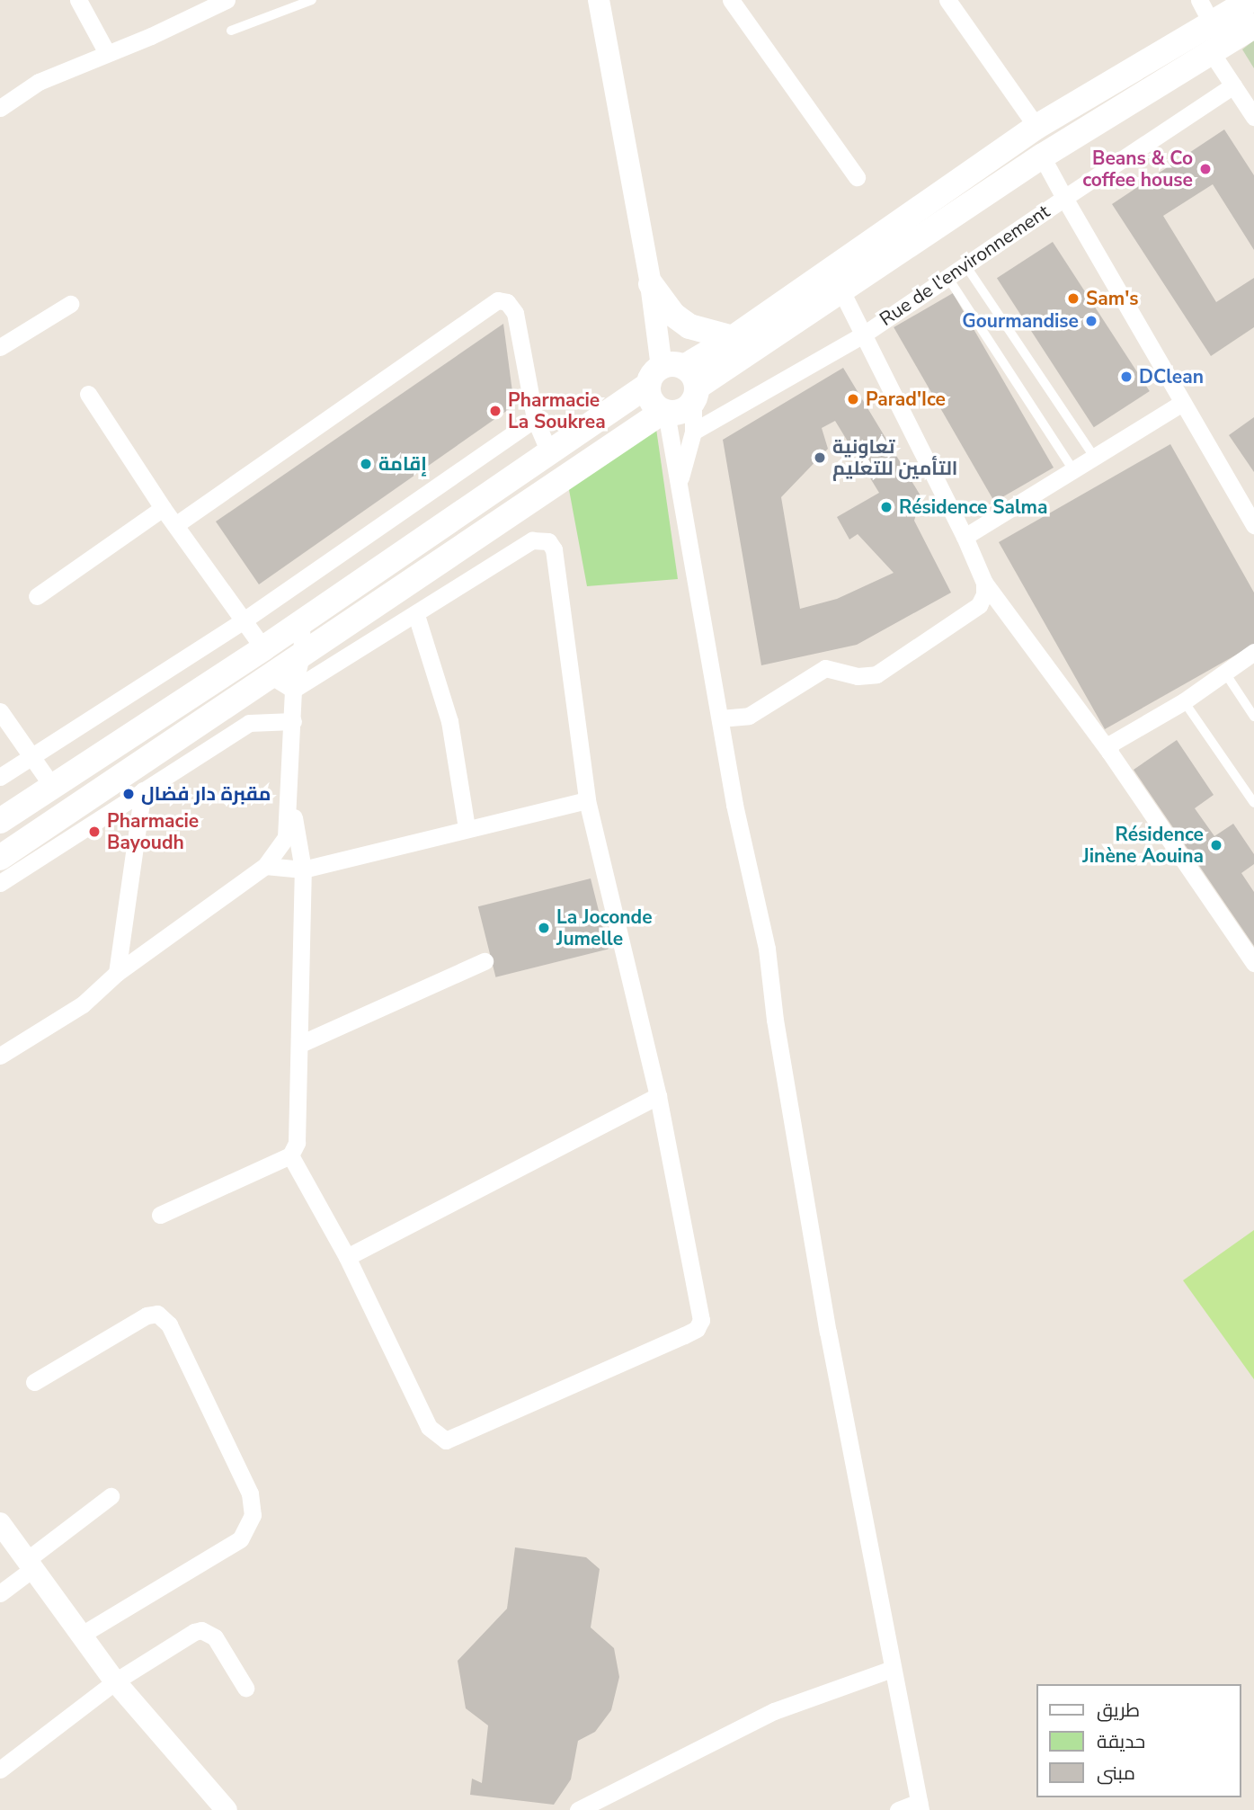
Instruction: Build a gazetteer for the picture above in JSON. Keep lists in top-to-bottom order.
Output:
{
  "streets": {
    "street": ["Rue de l'environnement"]
  },
  "places": [
    "Beans & Co coffee house",
    "Sam's",
    "Gourmandise",
    "DClean",
    "Parad'Ice",
    "Pharmacie La Soukrea",
    "تعاونية التأمين للتعليم",
    "إقامة",
    "Résidence Salma",
    "مقبرة دار فضال",
    "Pharmacie Bayoudh",
    "Résidence Jinène Aouina",
    "La Joconde Jumelle"
  ],
  "legend": ["طريق", "حديقة", "مبنى"]
}
